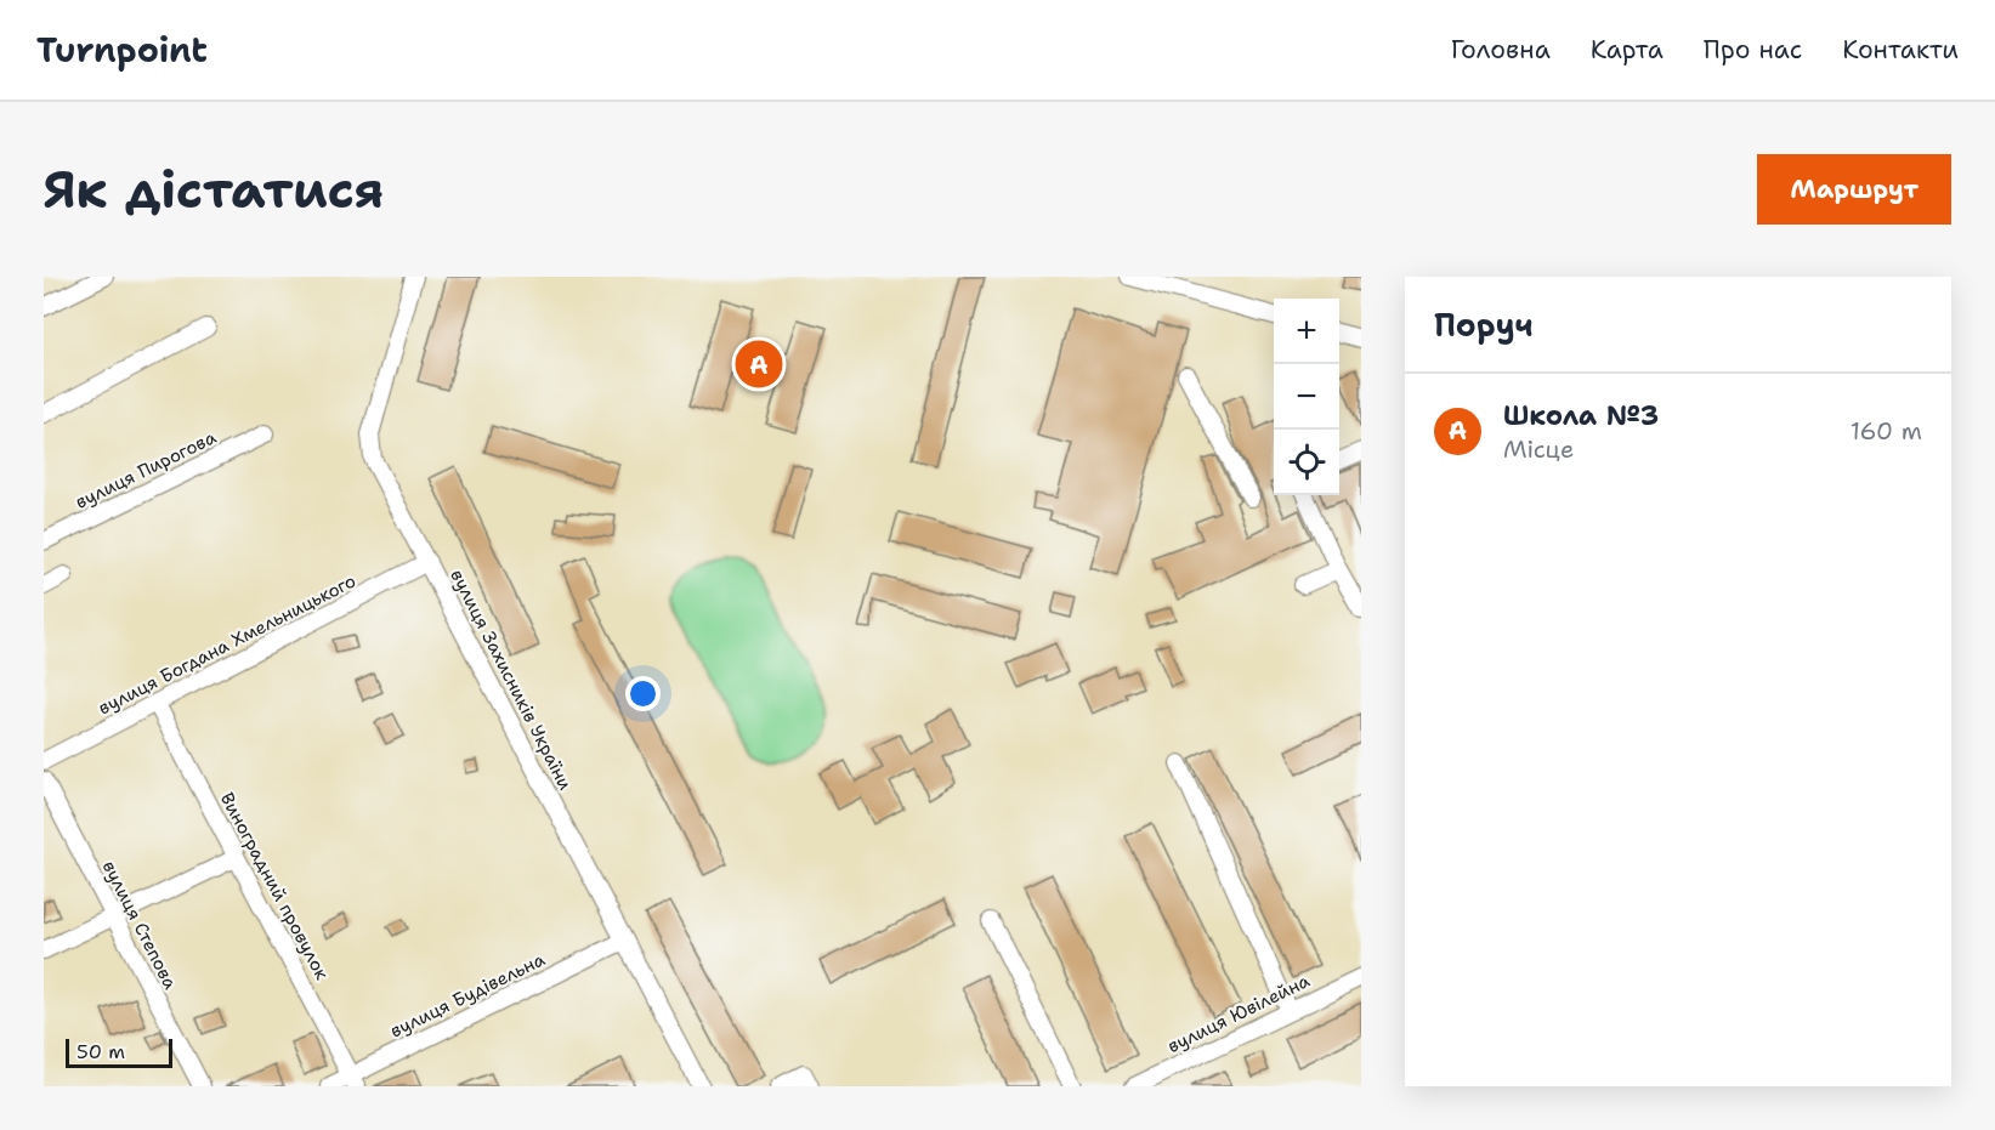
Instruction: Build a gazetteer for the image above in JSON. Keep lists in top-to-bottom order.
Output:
{
  "streets": {
    "street": [
      "вулиця Пирогова",
      "вулиця Богдана Хмельницького",
      "вулиця Захисників України",
      "Виноградний провулок",
      "вулиця Степова",
      "вулиця Будівельна",
      "вулиця Ювілейна"
    ]
  },
  "crossings": [
    ["вулиця Богдана Хмельницького", "вулиця Захисників України"],
    ["вулиця Богдана Хмельницького", "Виноградний провулок"],
    ["вулиця Захисників України", "вулиця Будівельна"],
    ["Виноградний провулок", "вулиця Будівельна"]
  ],
  "scale_bar": "50 m",
  "page": {
    "header": "Turnpoint",
    "nav": [
      "Головна",
      "Карта",
      "Про нас",
      "Контакти"
    ],
    "buttons": "Маршрут",
    "title": "Як дістатися",
    "heading": "Поруч",
    "map_buttons": ["+", "−"],
    "pins": "A",
    "list": [
      {
        "mark": "A",
        "name": "Школа №3",
        "note": "Місце",
        "value": "160 m"
      }
    ],
    "scale": "50 m"
  }
}
